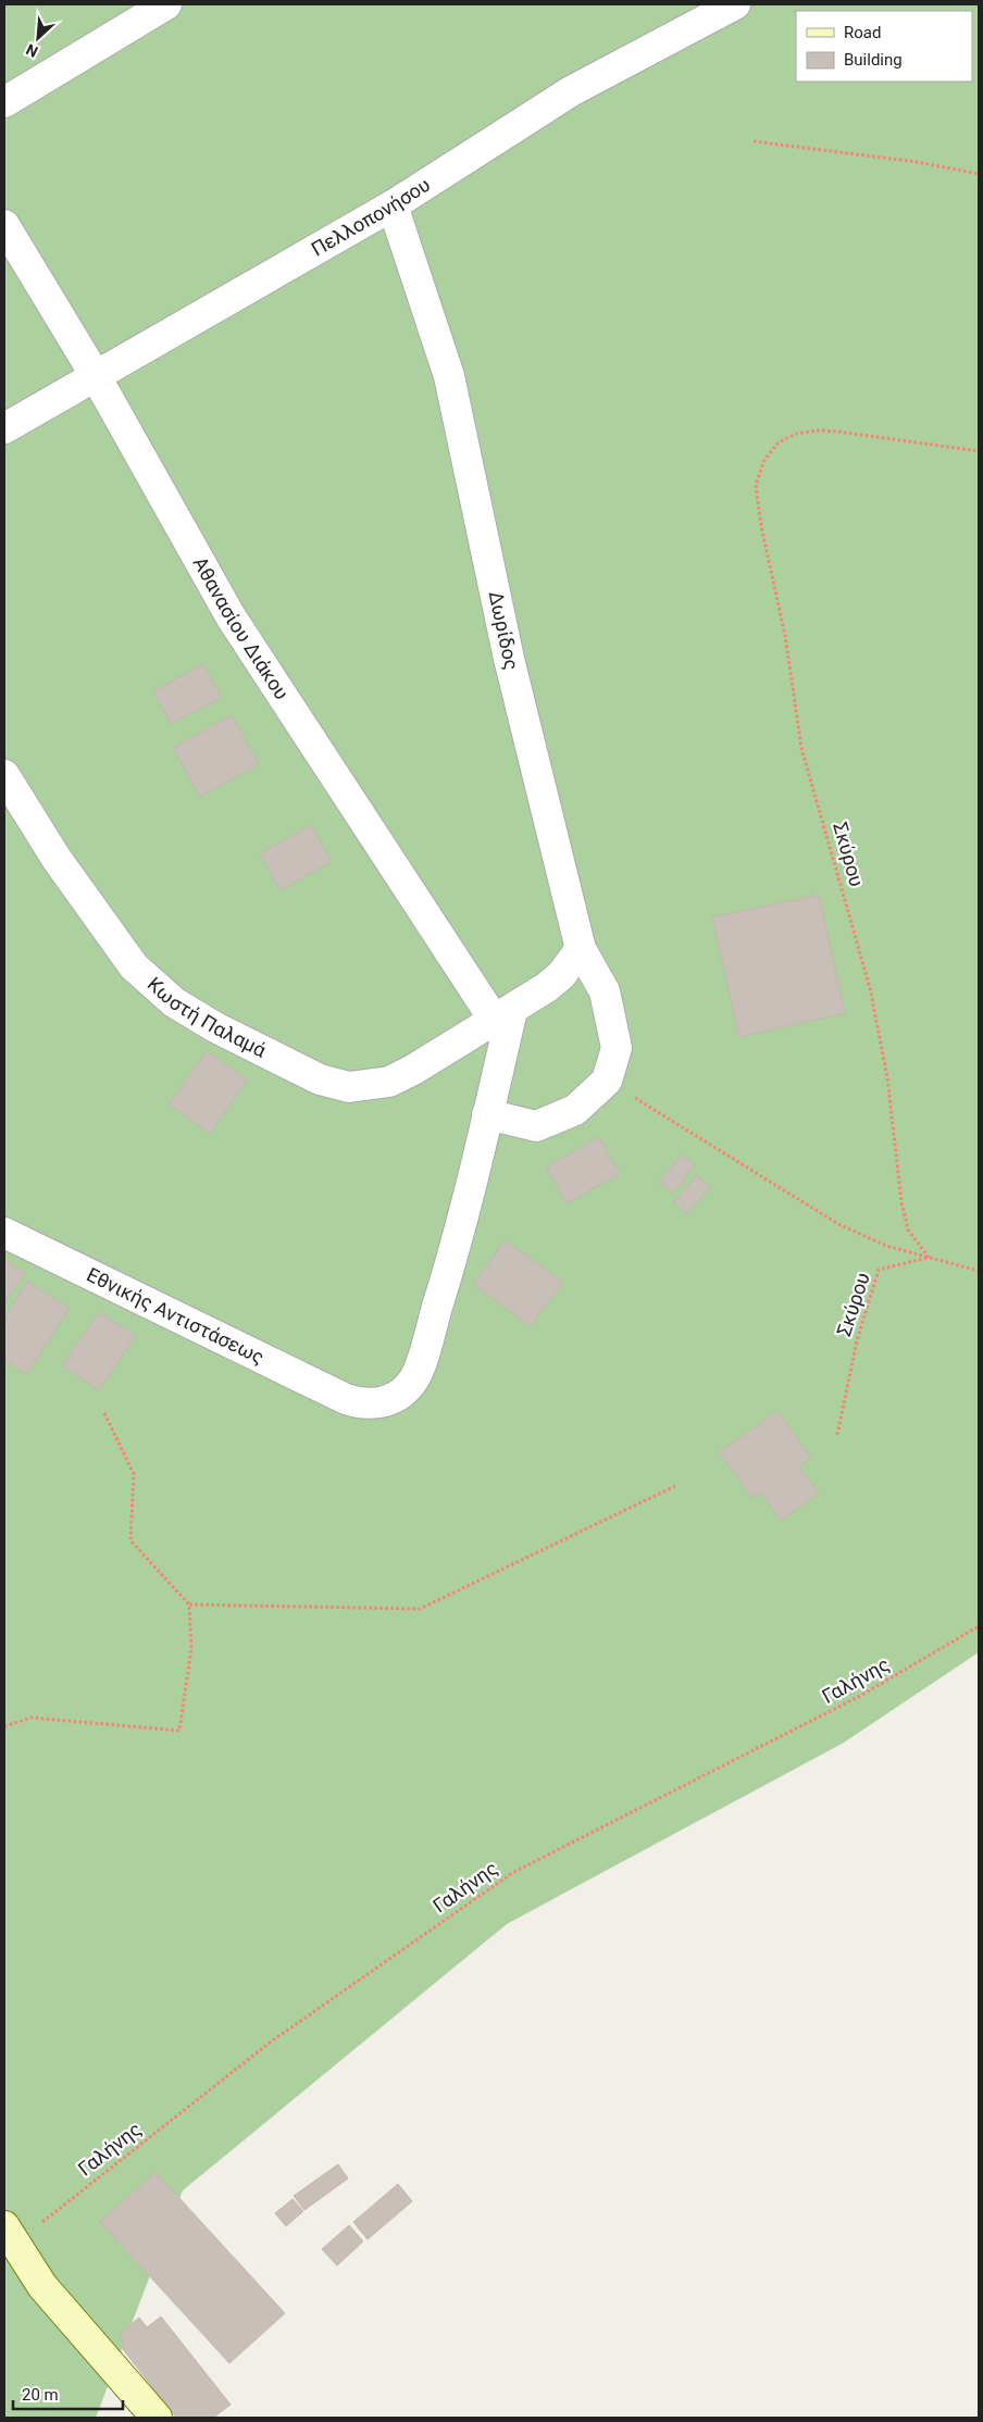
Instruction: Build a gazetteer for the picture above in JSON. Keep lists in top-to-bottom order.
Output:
{
  "streets": {
    "street": [
      "Πελλοπονήσου",
      "Αθανασίου Διάκου",
      "Δωρίδος",
      "Κωστή Παλαμά",
      "Εθνικής Αντιστάσεως"
    ],
    "path": ["Σκύρου", "Γαλήνης"]
  },
  "crossings": [
    ["Πελλοπονήσου", "Αθανασίου Διάκου"],
    ["Πελλοπονήσου", "Δωρίδος"],
    ["Αθανασίου Διάκου", "Κωστή Παλαμά"],
    ["Αθανασίου Διάκου", "Εθνικής Αντιστάσεως"],
    ["Κωστή Παλαμά", "Εθνικής Αντιστάσεως"]
  ],
  "legend": ["Road", "Building"],
  "scale_bar": "20 m",
  "north": "bottom left"
}
